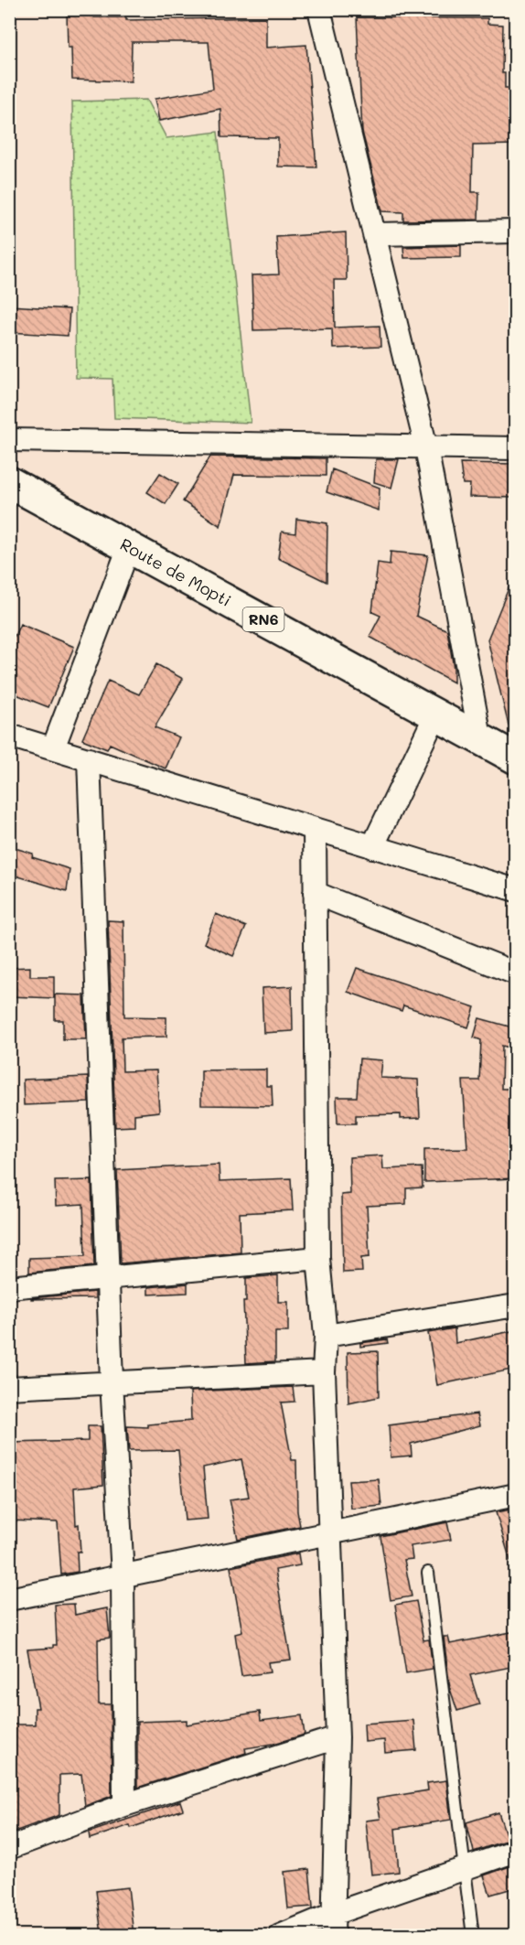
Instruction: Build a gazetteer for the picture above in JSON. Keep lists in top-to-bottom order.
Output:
{
  "streets": {
    "highway": ["Route de Mopti", "RN6"]
  }
}
